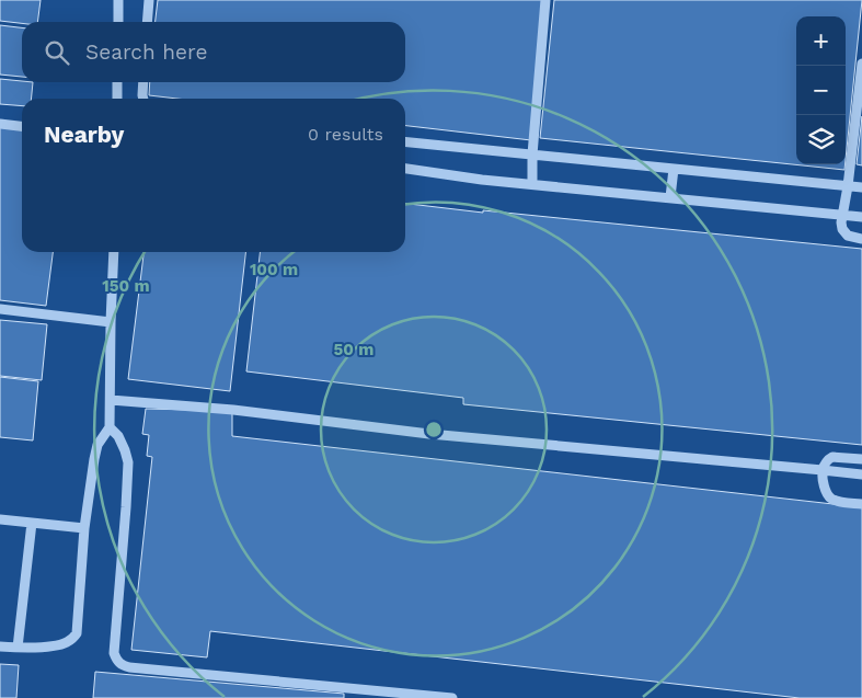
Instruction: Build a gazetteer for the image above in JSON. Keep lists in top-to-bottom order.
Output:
{
  "page": {
    "map_buttons": ["+", "−"],
    "search": "Search here",
    "heading": ["Nearby", "0 results"]
  },
  "rings": ["100 m", "150 m", "50 m"]
}
